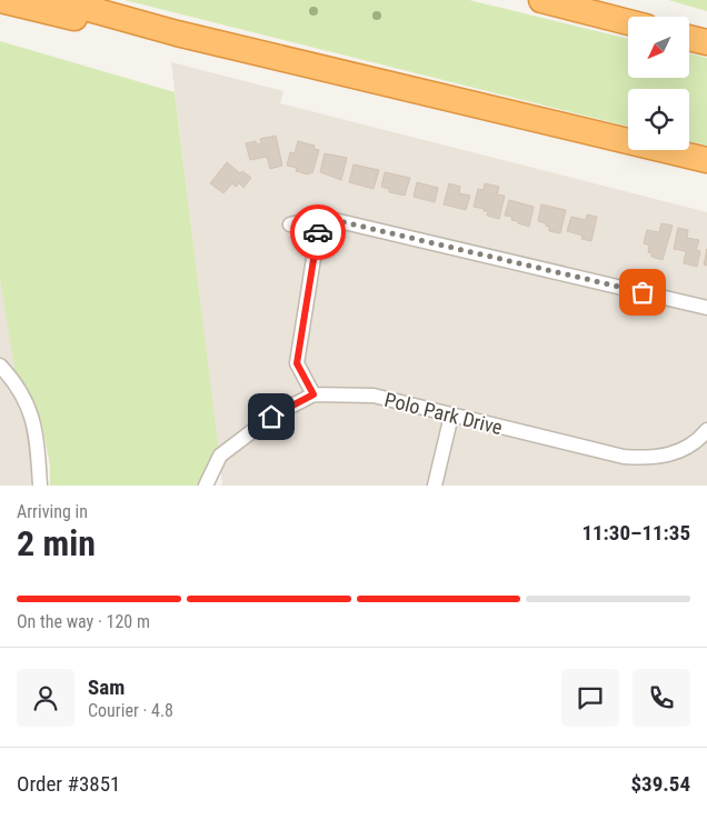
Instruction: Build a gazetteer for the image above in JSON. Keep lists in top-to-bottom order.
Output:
{
  "streets": {
    "street": ["Polo Park Drive"]
  },
  "north": "bottom left",
  "page": {
    "heading": ["2 min", "Arriving in", "11:30–11:35"],
    "panel": [
      "Sam",
      "Courier · 4.8",
      "Order #3851",
      "$39.54"
    ],
    "bar": "On the way · 120 m"
  }
}
